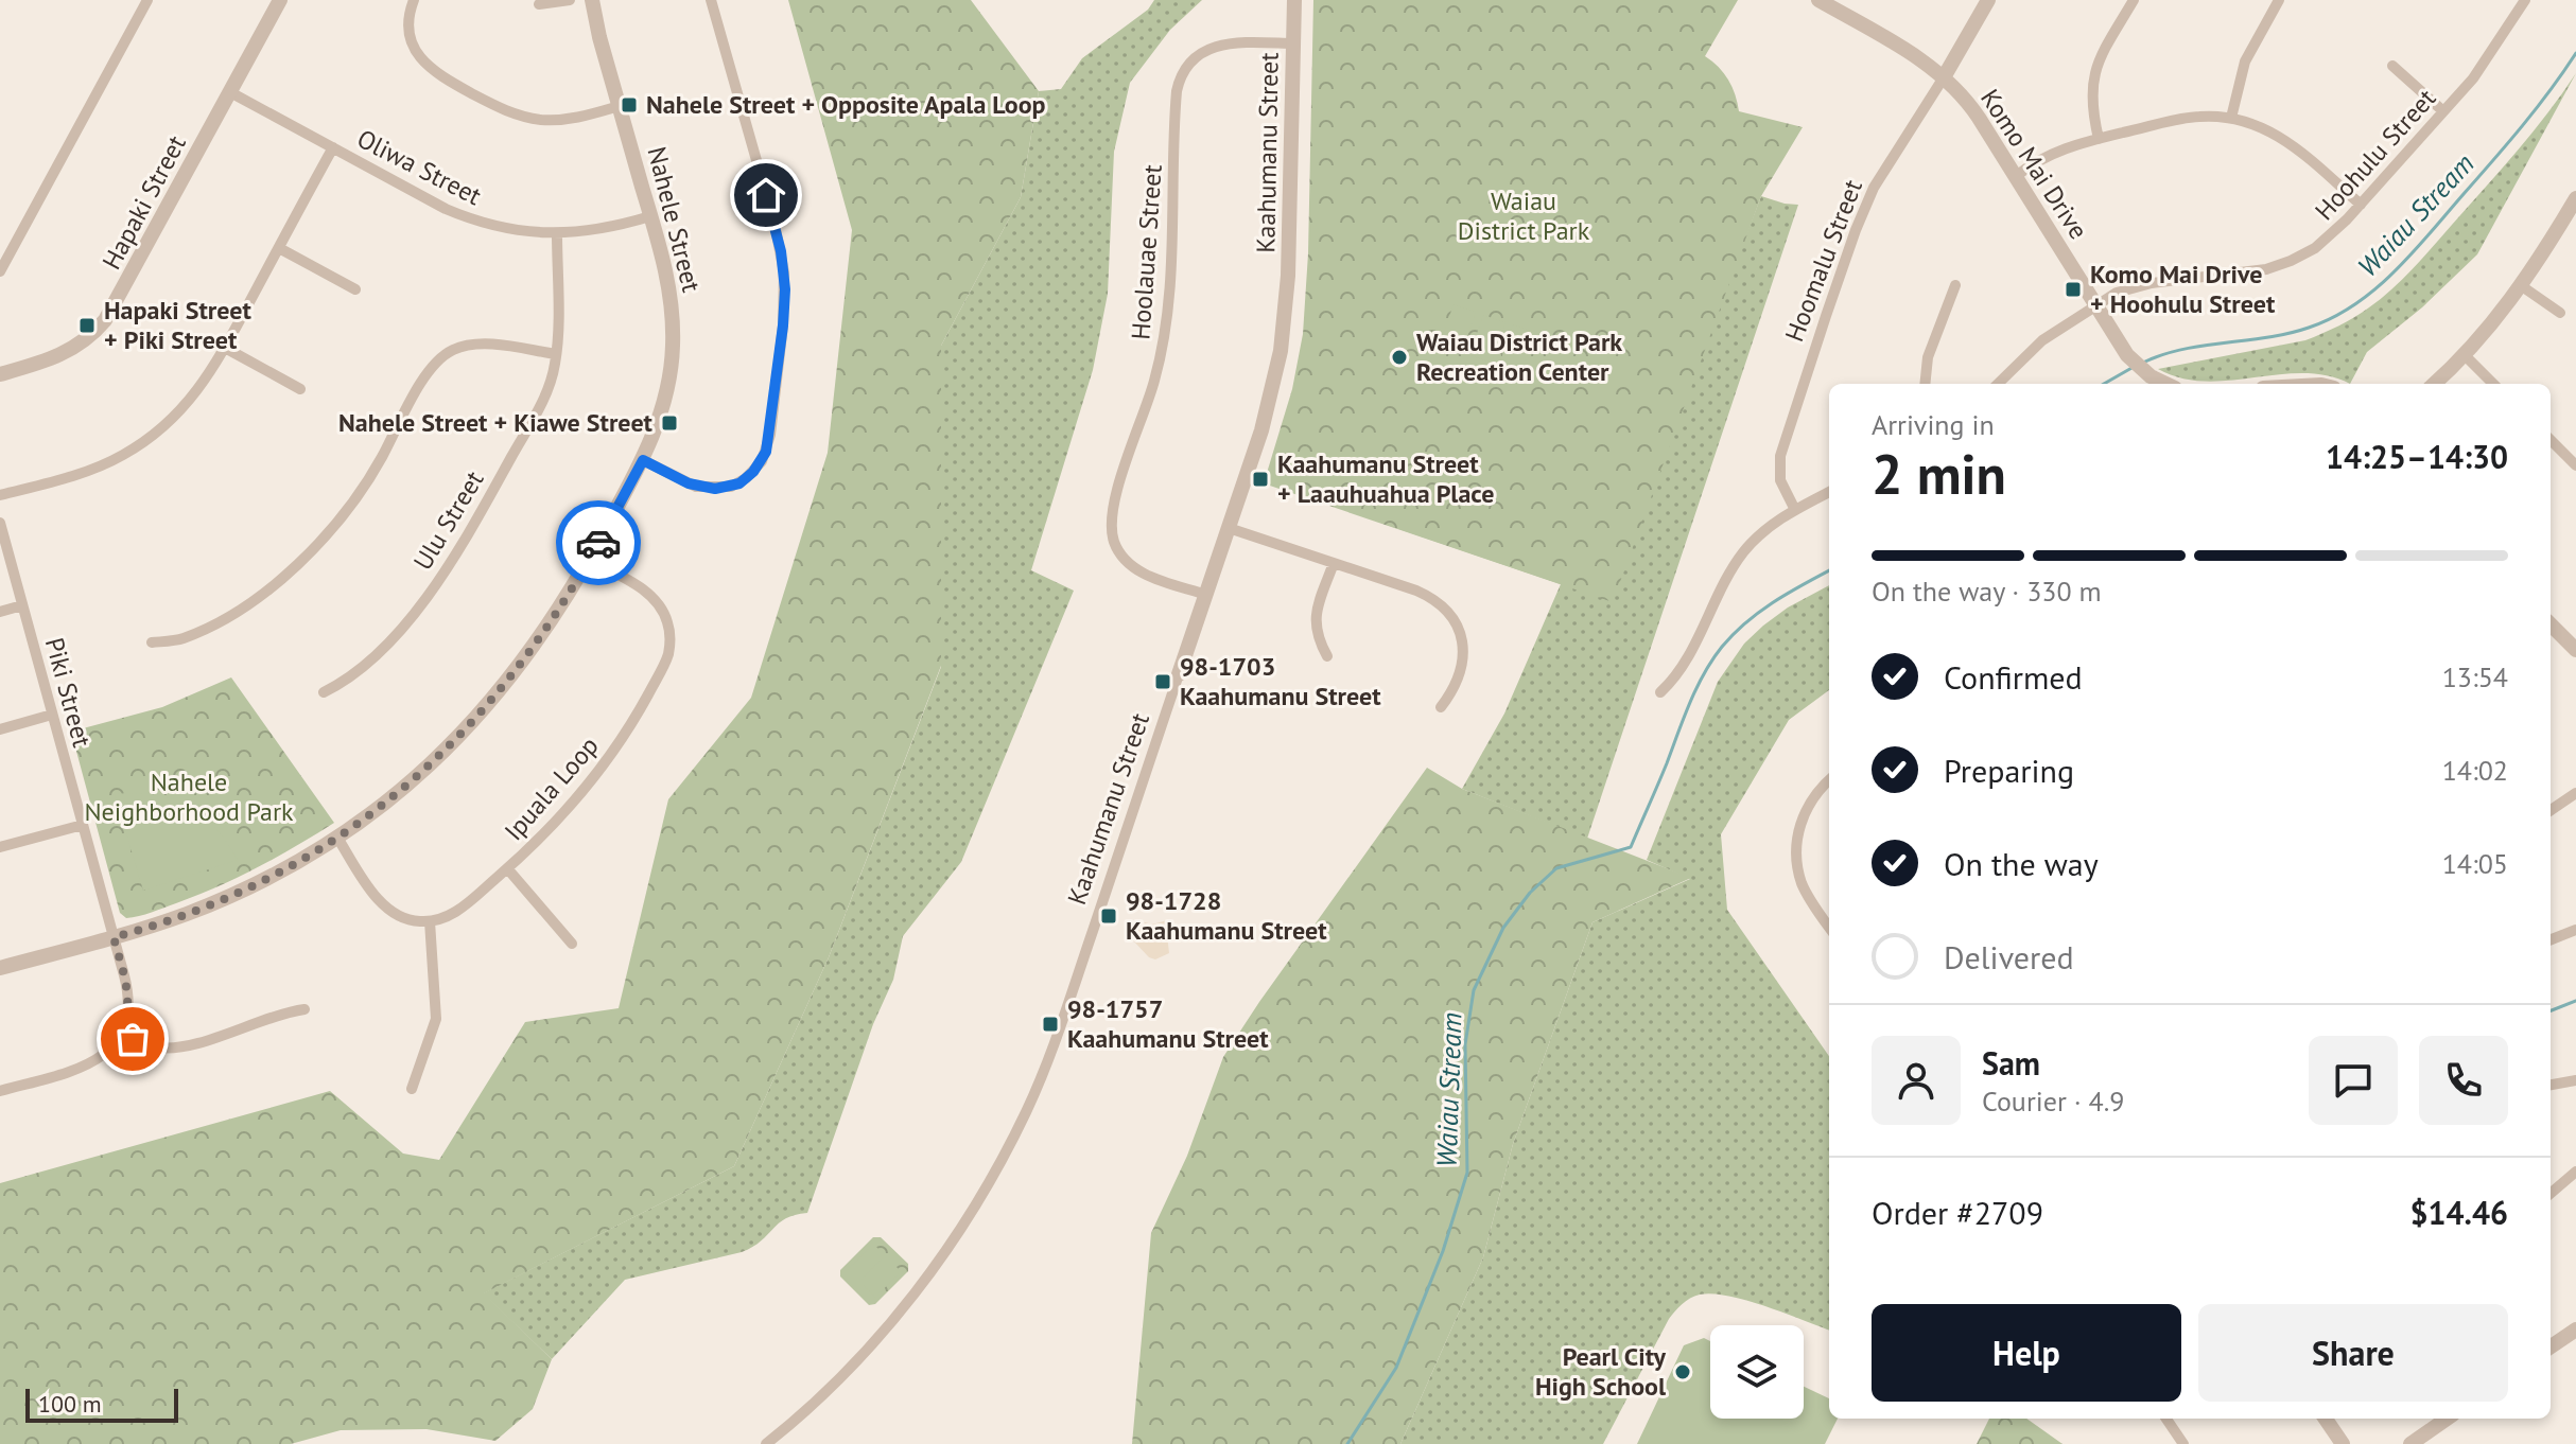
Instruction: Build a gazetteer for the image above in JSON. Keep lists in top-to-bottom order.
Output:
{
  "streets": {
    "street": [
      "Kaahumanu Street",
      "Hoohulu Street",
      "Komo Mai Drive",
      "Oliwa Street",
      "Hapaki Street",
      "Nahele Street",
      "Hoolauae Street",
      "Hoomalu Street",
      "Ulu Street",
      "Piki Street",
      "Ipuala Loop"
    ]
  },
  "crossings": [
    ["Kaahumanu Street", "Hoolauae Street"],
    ["Hoohulu Street", "Komo Mai Drive"],
    ["Komo Mai Drive", "Hoomalu Street"],
    ["Oliwa Street", "Hapaki Street"],
    ["Oliwa Street", "Nahele Street"],
    ["Oliwa Street", "Ulu Street"],
    ["Nahele Street", "Piki Street"],
    ["Nahele Street", "Ipuala Loop"]
  ],
  "water": ["Waiau Stream"],
  "parks": ["Waiau District Park", "Nahele Neighborhood Park"],
  "places": {
    "transit": [
      "Nahele Street + Opposite Apala Loop",
      "Komo Mai Drive + Hoohulu Street",
      "Hapaki Street + Piki Street",
      "Nahele Street + Kiawe Street",
      "Kaahumanu Street + Laauhuahua Place",
      "98-1703 Kaahumanu Street",
      "98-1728 Kaahumanu Street",
      "98-1757 Kaahumanu Street"
    ],
    "other": ["Waiau District Park Recreation Center", "Pearl City High School"]
  },
  "scale_bar": "100 m",
  "page": {
    "heading": ["2 min", "Arriving in", "14:25–14:30"],
    "panel": [
      "Sam",
      "Courier · 4.9",
      "Order #2709",
      "$14.46"
    ],
    "bar": "On the way · 330 m",
    "list": [
      ["Confirmed", "13:54"],
      ["Preparing", "14:02"],
      ["On the way", "14:05"],
      "Delivered"
    ],
    "buttons": ["Help", "Share"],
    "scale": "100 m"
  }
}
